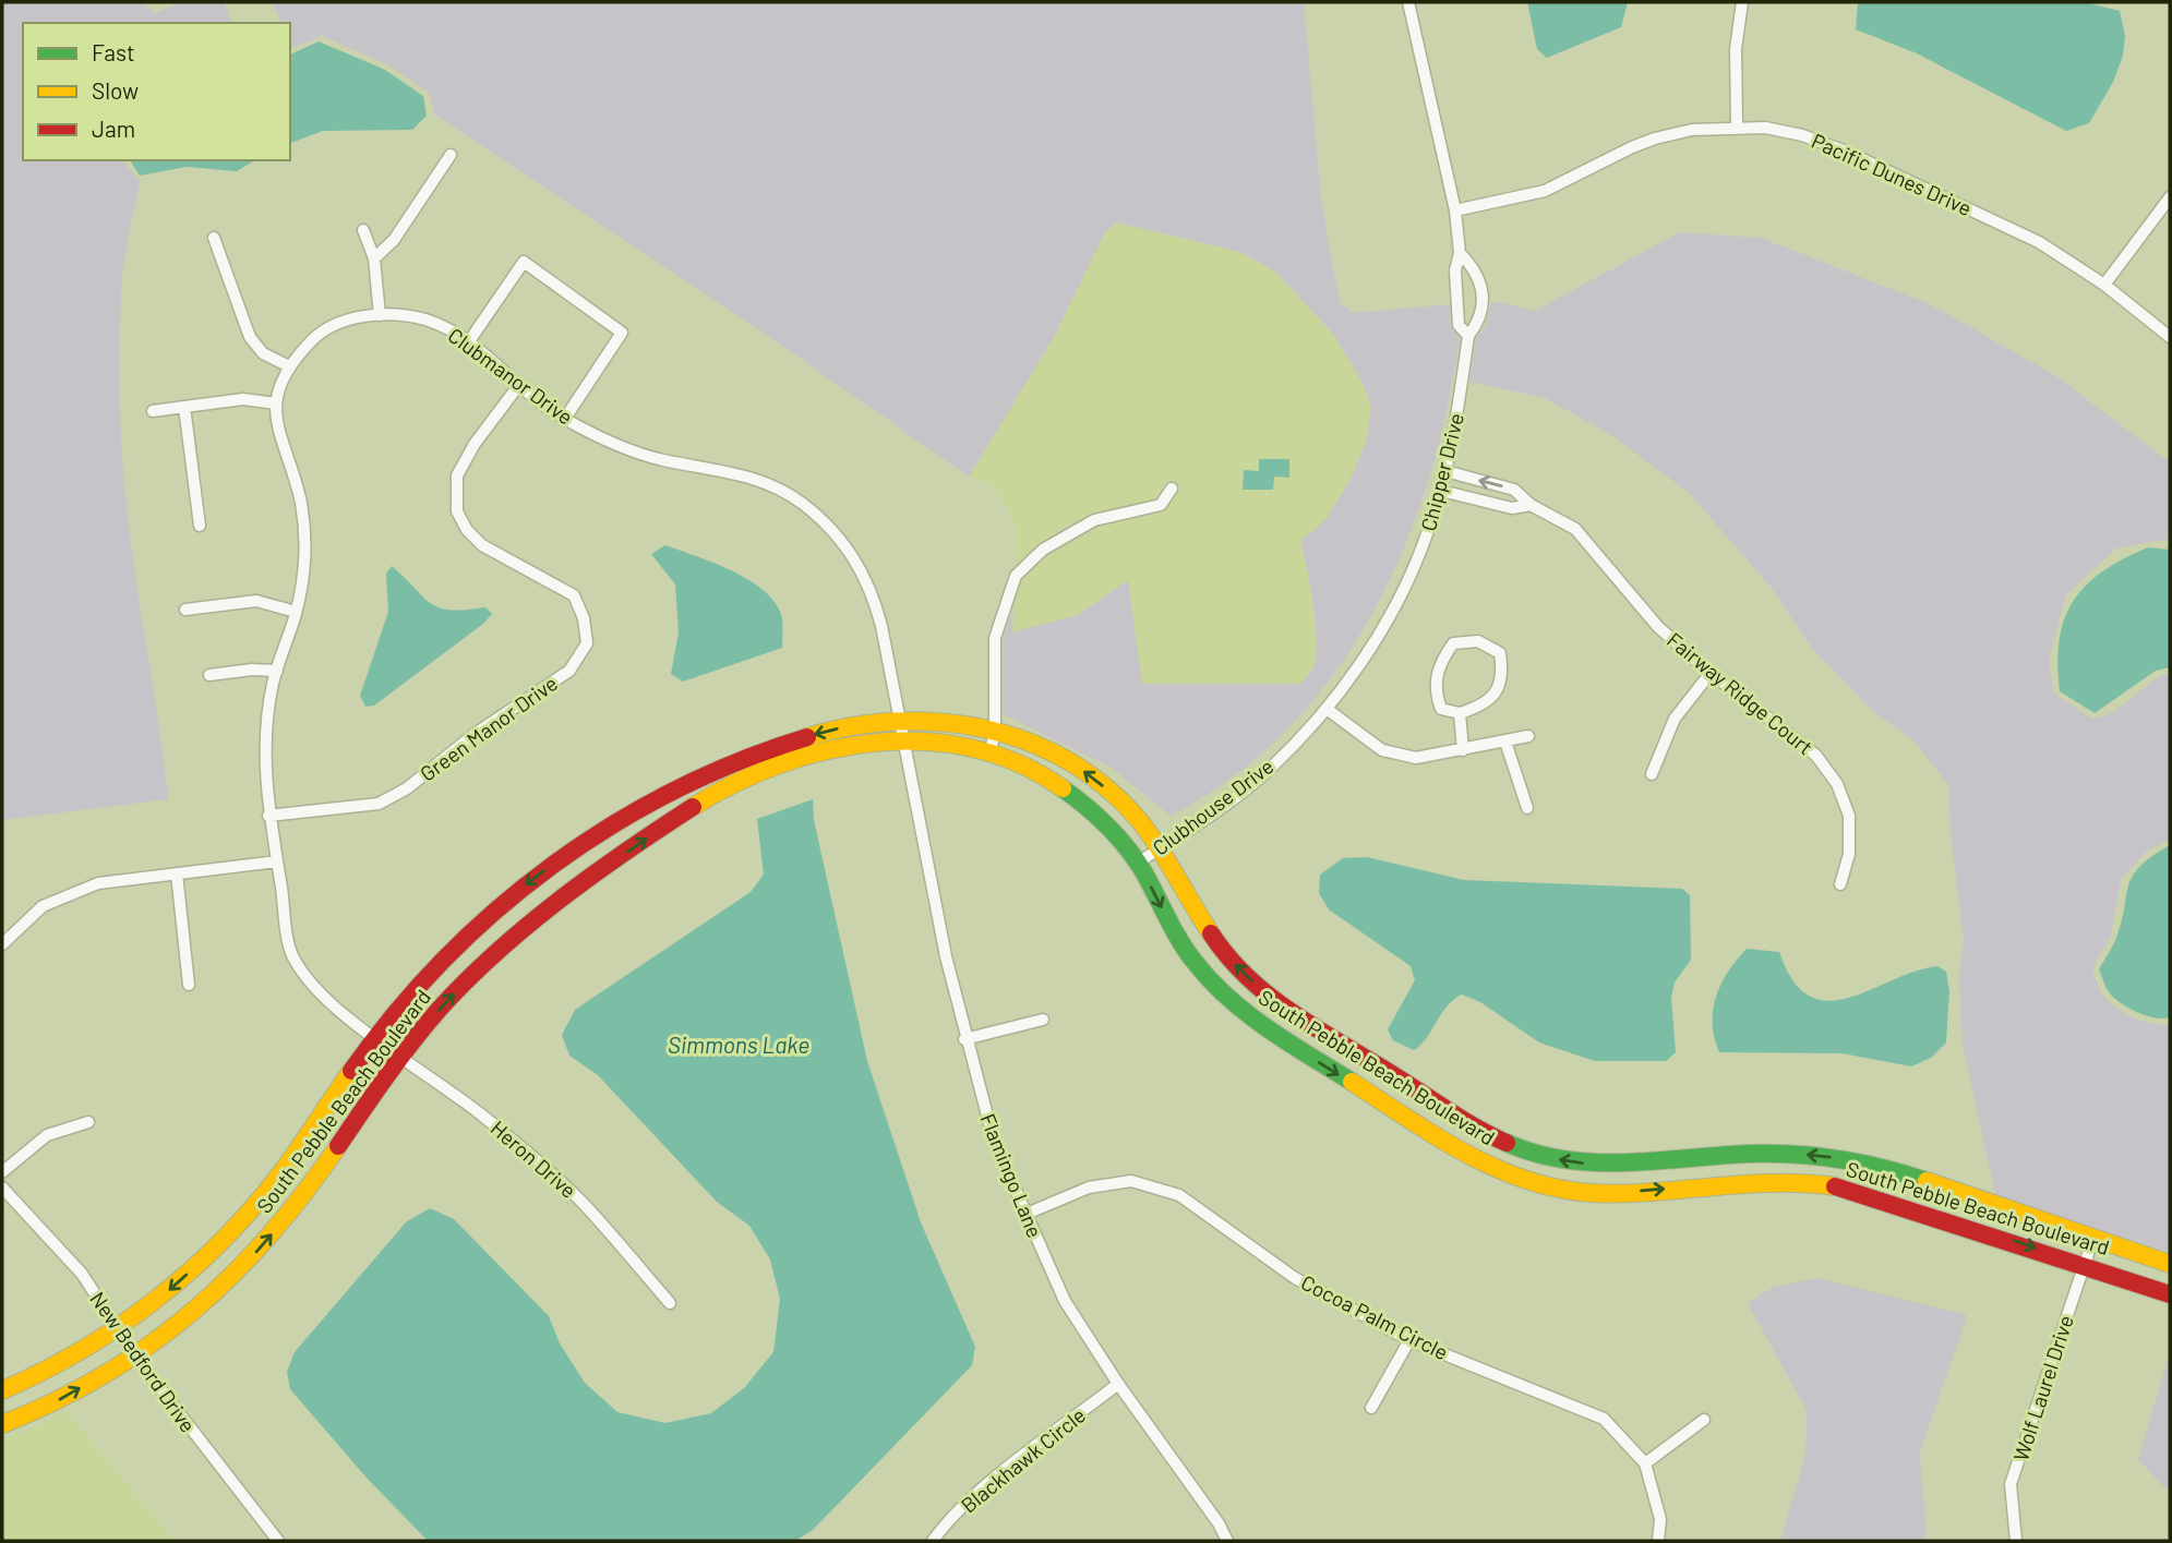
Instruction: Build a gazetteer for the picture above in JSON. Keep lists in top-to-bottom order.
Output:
{
  "streets": {
    "street": [
      "Pacific Dunes Drive",
      "Clubmanor Drive",
      "Chipper Drive",
      "Fairway Ridge Court",
      "Green Manor Drive",
      "Clubhouse Drive",
      "South Pebble Beach Boulevard",
      "Heron Drive",
      "Flamingo Lane",
      "Cocoa Palm Circle",
      "New Bedford Drive",
      "Wolf Laurel Drive",
      "Blackhawk Circle"
    ]
  },
  "crossings": [
    ["Pacific Dunes Drive", "Chipper Drive"],
    ["Clubmanor Drive", "Green Manor Drive"],
    ["Clubmanor Drive", "South Pebble Beach Boulevard"],
    ["Clubmanor Drive", "Heron Drive"],
    ["Clubmanor Drive", "Flamingo Lane"],
    ["Chipper Drive", "Fairway Ridge Court"],
    ["Chipper Drive", "Clubhouse Drive"],
    ["Clubhouse Drive", "South Pebble Beach Boulevard"],
    ["South Pebble Beach Boulevard", "Heron Drive"],
    ["South Pebble Beach Boulevard", "Flamingo Lane"],
    ["South Pebble Beach Boulevard", "New Bedford Drive"],
    ["South Pebble Beach Boulevard", "Wolf Laurel Drive"],
    ["Flamingo Lane", "Cocoa Palm Circle"],
    ["Flamingo Lane", "Blackhawk Circle"]
  ],
  "water": ["Simmons Lake"],
  "legend": ["Fast", "Slow", "Jam"]
}
